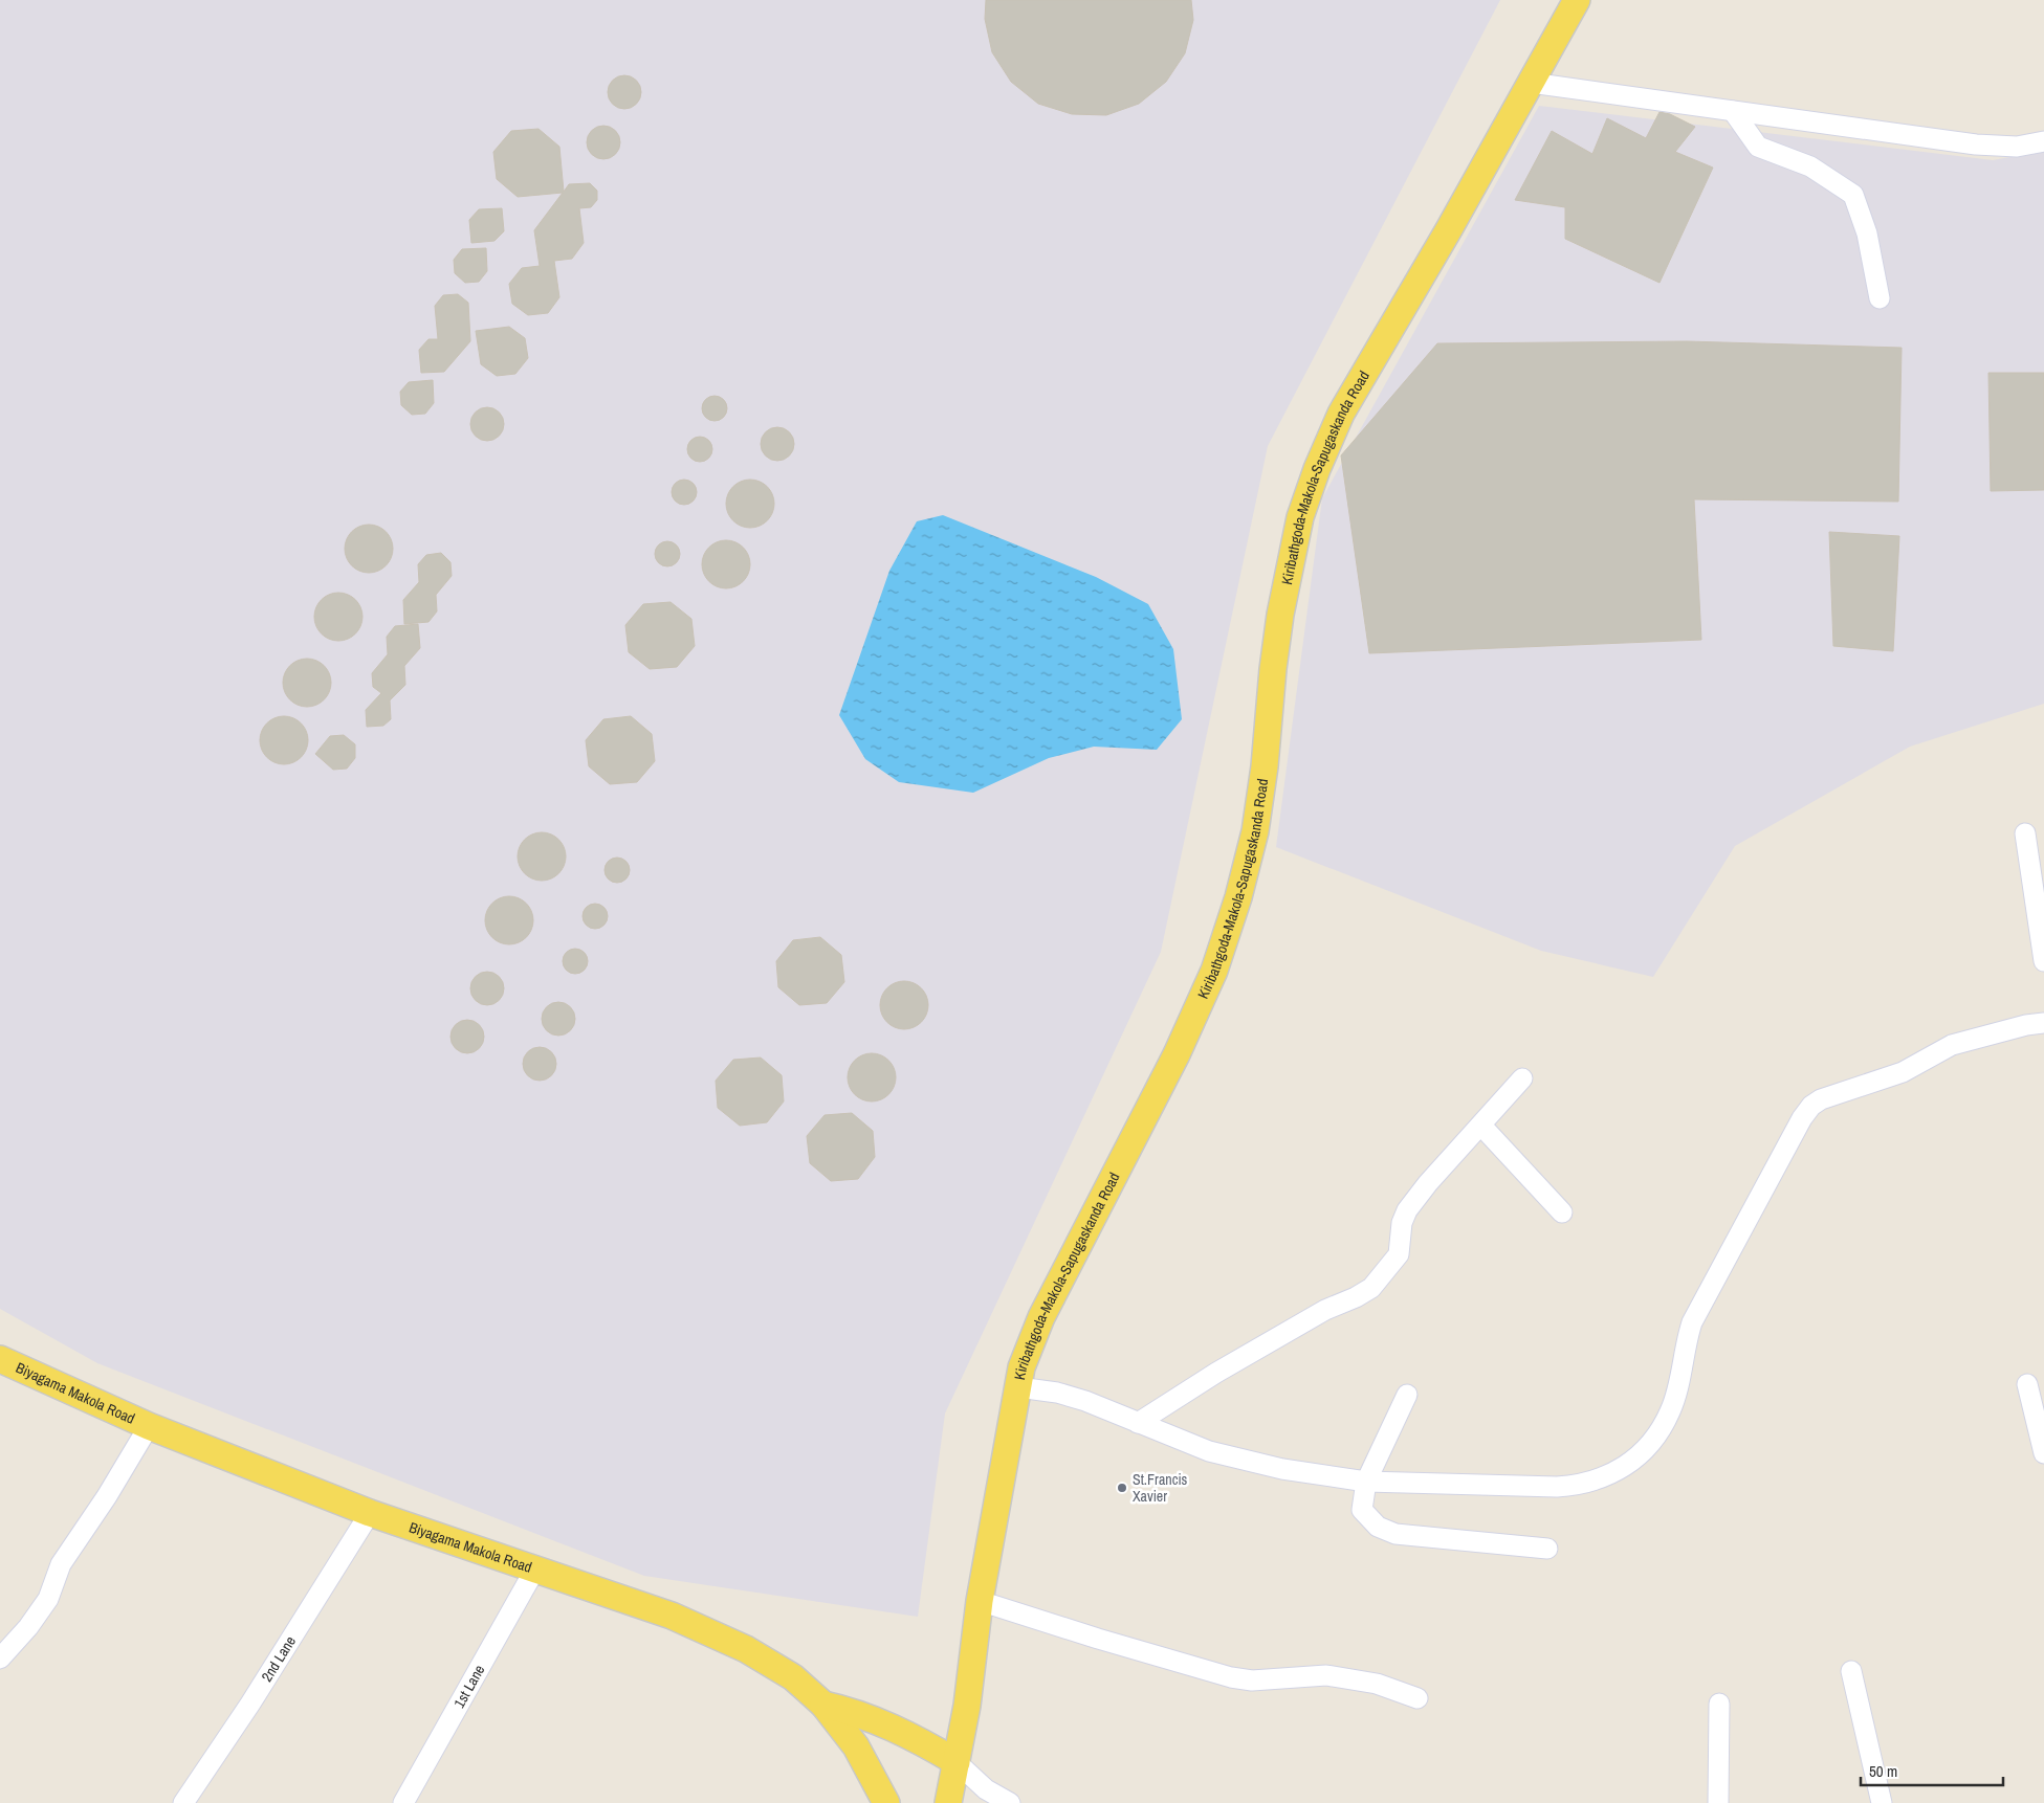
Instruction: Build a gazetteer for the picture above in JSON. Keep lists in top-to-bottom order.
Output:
{
  "streets": {
    "main road": ["Kiribathgoda-Makola-Sapugaskanda Road", "Biyagama Makola Road"],
    "street": ["2nd Lane", "1st Lane"]
  },
  "crossings": [
    ["Biyagama Makola Road", "2nd Lane"],
    ["Biyagama Makola Road", "1st Lane"]
  ],
  "places": ["St.Francis Xavier"],
  "scale_bar": "50 m"
}
